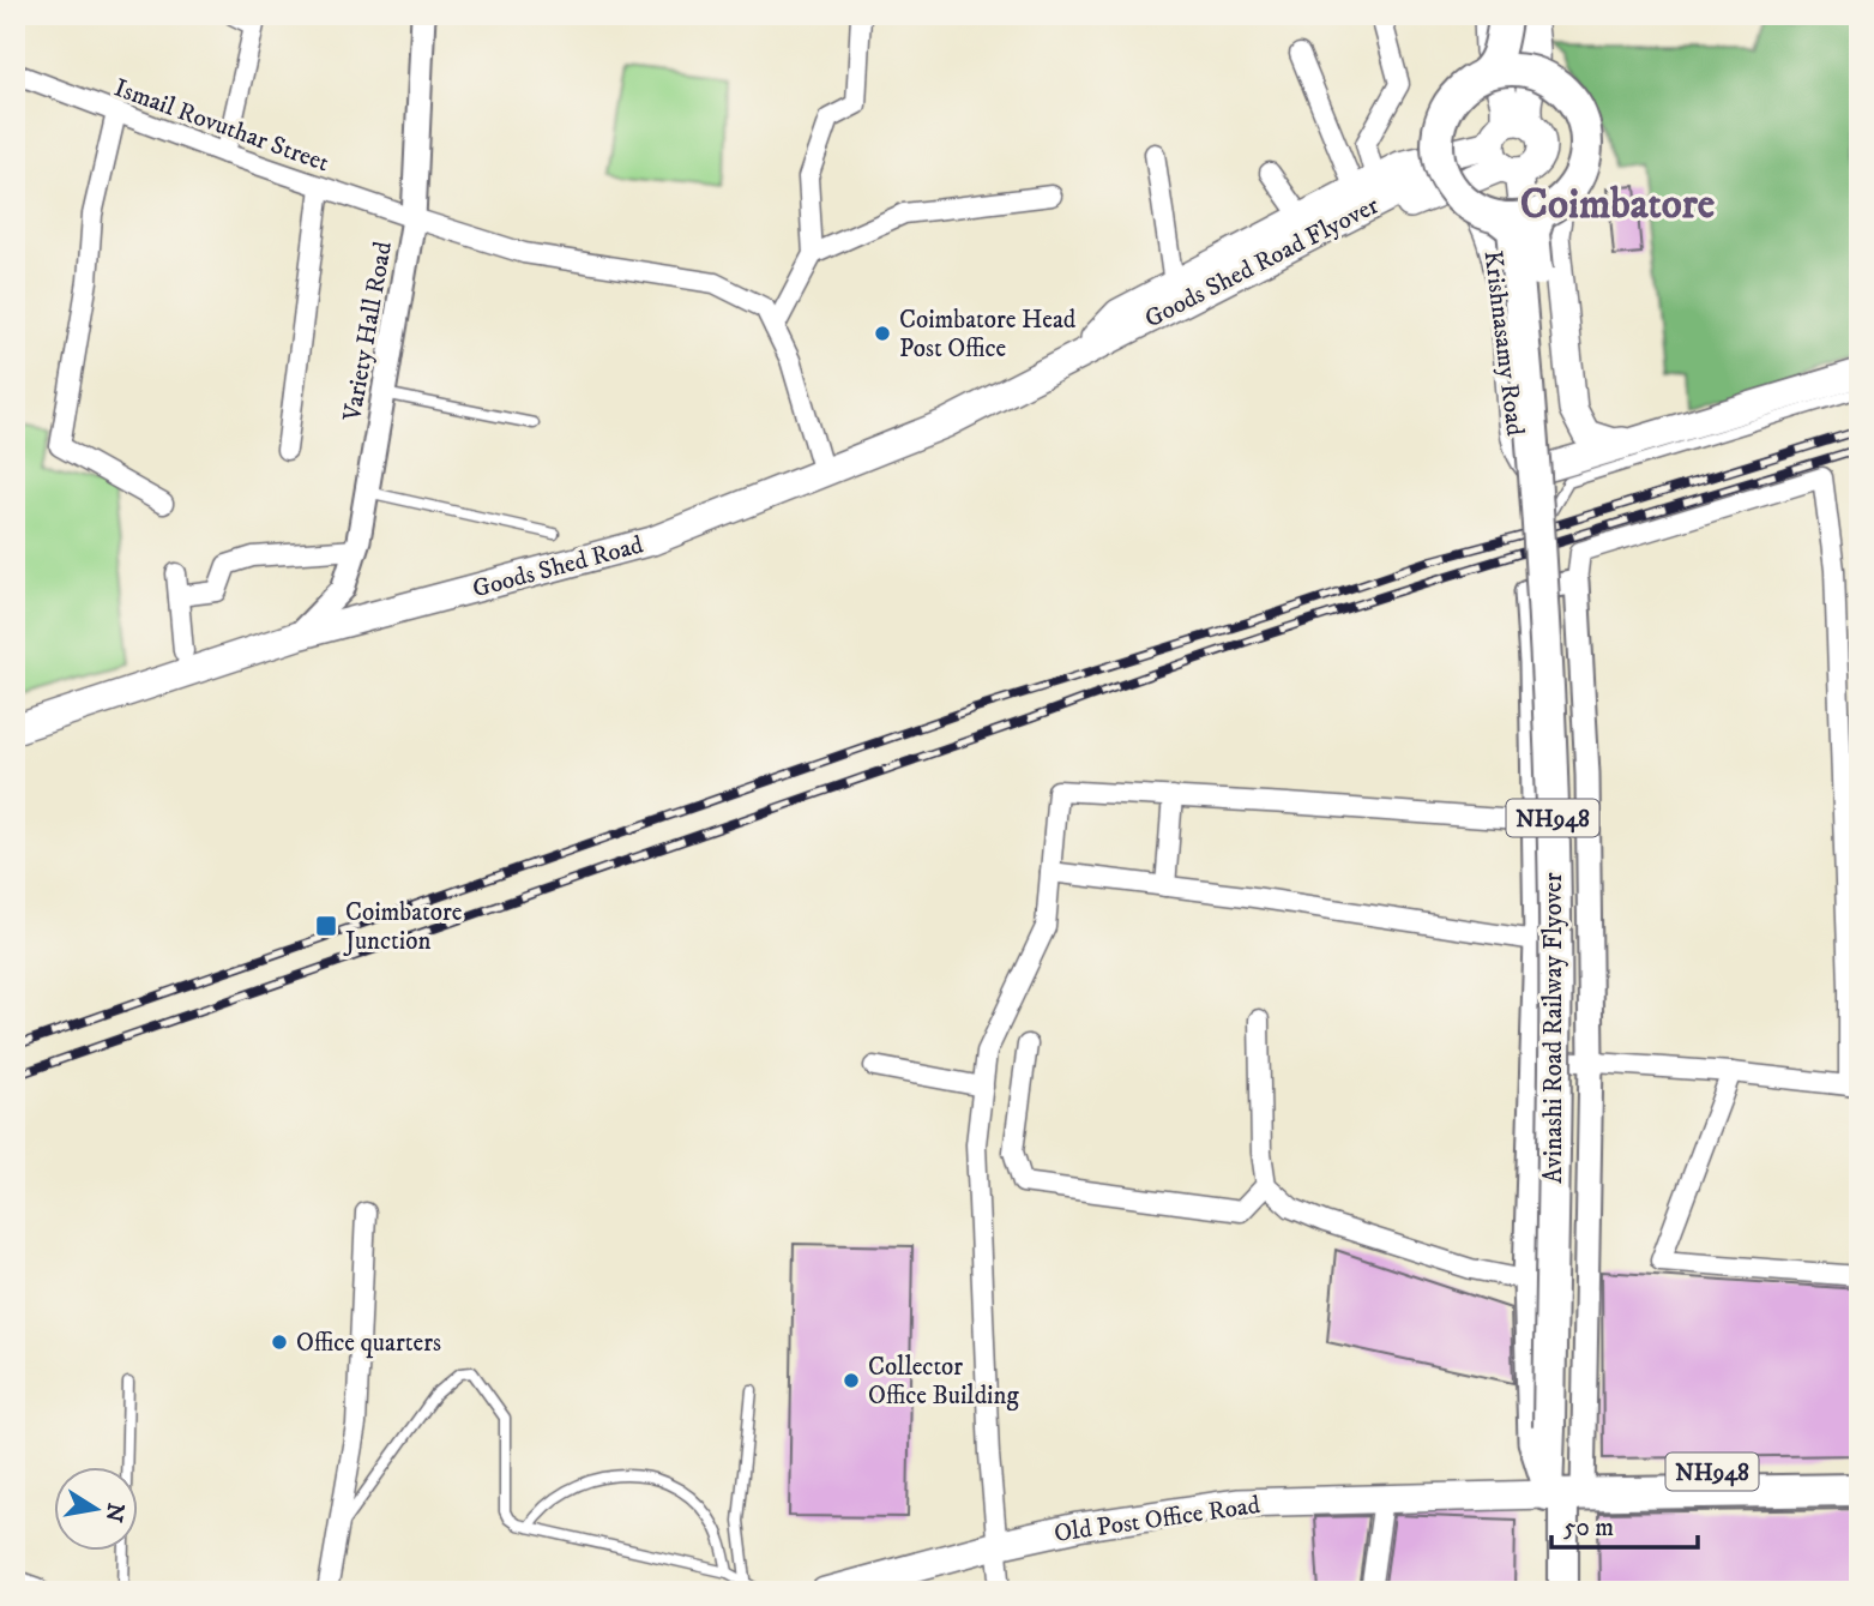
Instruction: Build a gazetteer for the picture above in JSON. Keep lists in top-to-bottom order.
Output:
{
  "streets": {
    "highway": ["NH948", "Avinashi Road Railway Flyover"],
    "main road": [
      "Goods Shed Road Flyover",
      "Krishnasamy Road",
      "Goods Shed Road",
      "Old Post Office Road"
    ],
    "street": ["Ismail Rovuthar Street", "Variety Hall Road"]
  },
  "crossings": [
    ["Ismail Rovuthar Street", "Variety Hall Road"],
    ["Goods Shed Road Flyover", "Krishnasamy Road"],
    ["Goods Shed Road Flyover", "Goods Shed Road"],
    ["Goods Shed Road Flyover", "NH948"],
    ["Goods Shed Road Flyover", "Avinashi Road Railway Flyover"],
    ["Variety Hall Road", "Goods Shed Road"],
    ["Krishnasamy Road", "NH948"],
    ["Krishnasamy Road", "Avinashi Road Railway Flyover"],
    ["NH948", "Avinashi Road Railway Flyover"],
    ["NH948", "Old Post Office Road"],
    ["Avinashi Road Railway Flyover", "Old Post Office Road"]
  ],
  "districts": ["Coimbatore"],
  "places": {
    "other": ["Coimbatore Head Post Office", "Office quarters", "Collector Office Building"],
    "transit": ["Coimbatore Junction"]
  },
  "scale_bar": "50 m",
  "north": "right"
}
